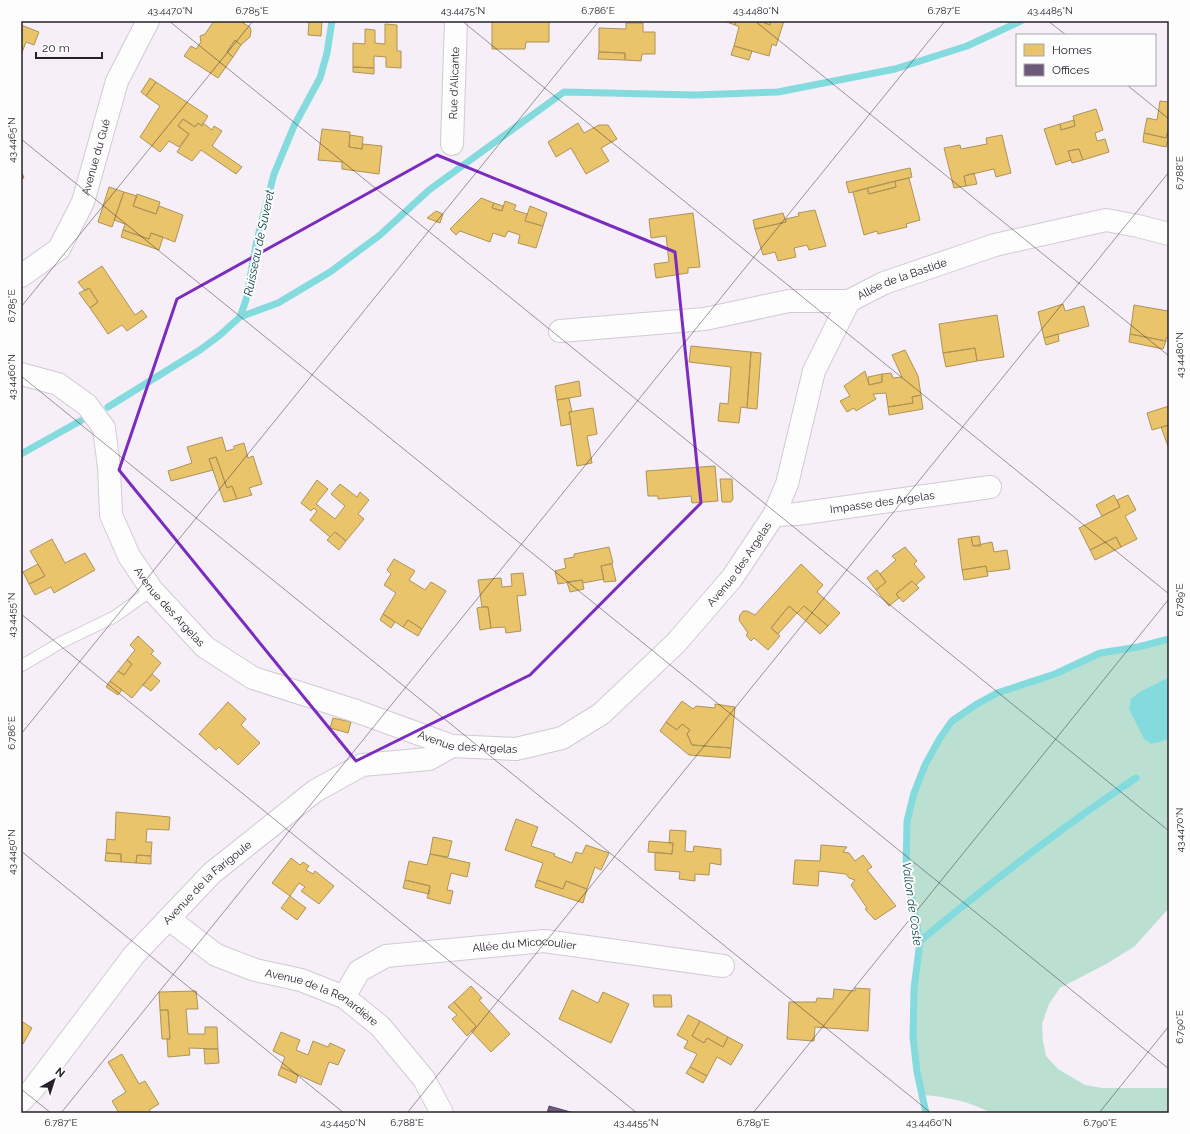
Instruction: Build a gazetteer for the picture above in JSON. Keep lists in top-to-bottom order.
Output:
{
  "streets": {
    "street": [
      "Rue d'Alicante",
      "Avenue du Gué",
      "Allée de la Bastide",
      "Impasse des Argelas",
      "Avenue des Argelas",
      "Avenue de la Farigoule",
      "Allée du Micocoulier",
      "Avenue de la Renardière"
    ]
  },
  "crossings": [
    ["Allée de la Bastide", "Avenue des Argelas"],
    ["Impasse des Argelas", "Avenue des Argelas"],
    ["Avenue des Argelas", "Avenue de la Farigoule"],
    ["Avenue de la Farigoule", "Avenue de la Renardière"],
    ["Allée du Micocoulier", "Avenue de la Renardière"]
  ],
  "water": ["Ruisseau de Suveret", "Vallon de Coste"],
  "legend": ["Homes", "Offices"],
  "scale_bar": "20 m",
  "north": "top right",
  "coordinates": [
    "43.4470°N",
    "6.785°E",
    "43.4475°N",
    "6.786°E",
    "43.4480°N",
    "6.787°E",
    "43.4485°N",
    "43.4465°N",
    "6.788°E",
    "43.4460°N",
    "6.789°E",
    "43.4455°N",
    "43.4450°N",
    "6.790°E"
  ]
}
